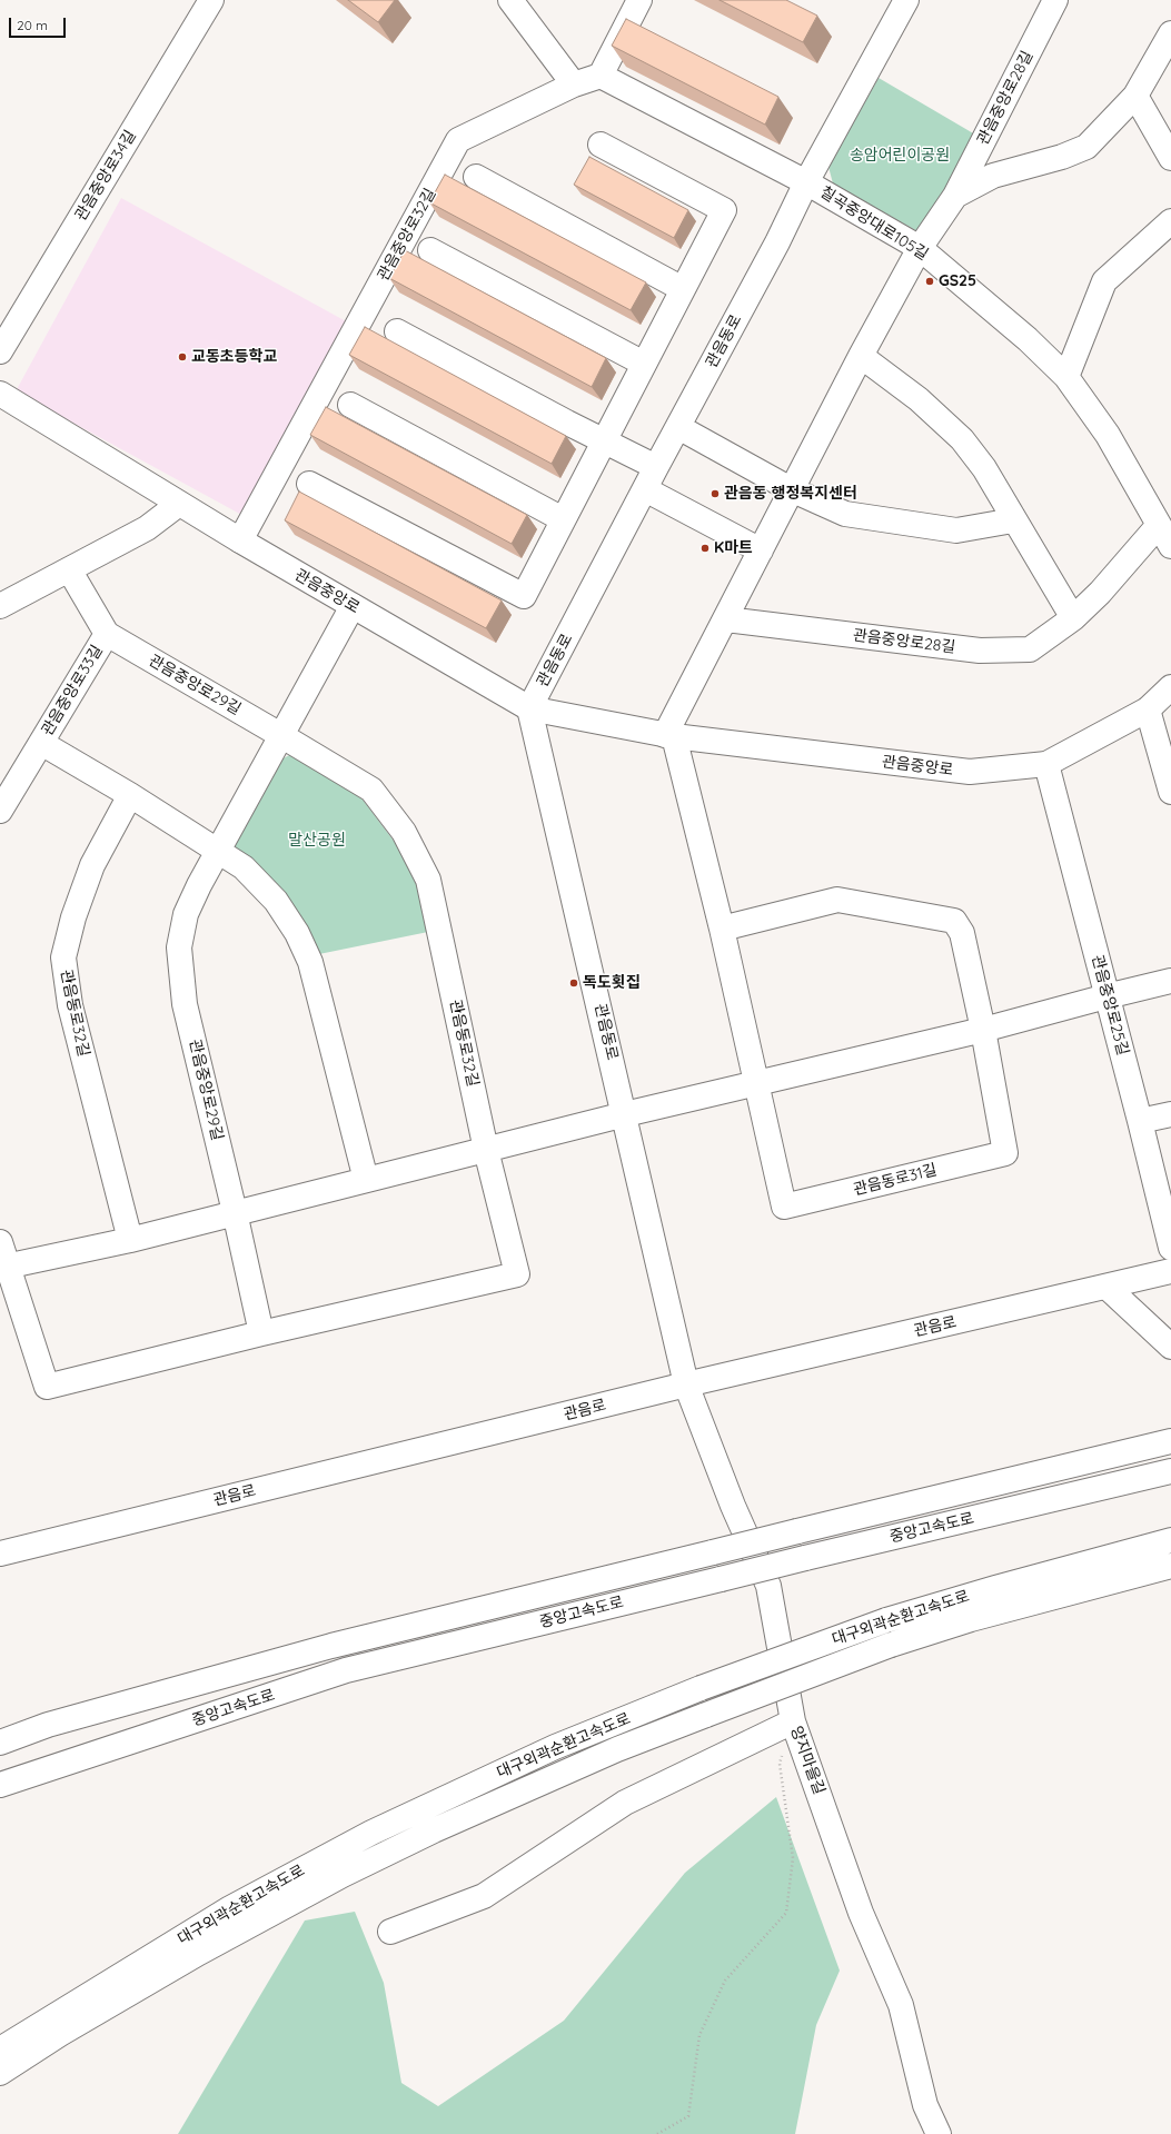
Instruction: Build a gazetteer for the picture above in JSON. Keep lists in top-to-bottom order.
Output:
{
  "streets": {
    "main road": [
      "관음중앙로28길",
      "관음중앙로34길",
      "칠곡중앙대로105길",
      "관음중앙로32길",
      "관음동로",
      "관음중앙로",
      "관음중앙로29길",
      "관음중앙로33길",
      "관음중앙로25길",
      "관음동로32길",
      "관음동로31길",
      "관음로",
      "중앙고속도로",
      "대구외곽순환고속도로",
      "양지마을길"
    ]
  },
  "crossings": [
    ["관음중앙로28길", "칠곡중앙대로105길"],
    ["관음중앙로28길", "관음중앙로"],
    ["칠곡중앙대로105길", "관음중앙로32길"],
    ["칠곡중앙대로105길", "관음동로"],
    ["관음중앙로32길", "관음중앙로"],
    ["관음동로", "관음중앙로"],
    ["관음동로", "관음로"],
    ["관음동로", "양지마을길"],
    ["관음중앙로", "관음중앙로29길"],
    ["관음중앙로", "관음중앙로25길"],
    ["관음중앙로29길", "관음중앙로33길"],
    ["관음중앙로29길", "관음동로32길"],
    ["관음로", "양지마을길"]
  ],
  "parks": ["송암어린이공원", "말산공원"],
  "places": [
    "GS25",
    "교동초등학교",
    "관음동 행정복지센터",
    "K마트",
    "독도횟집"
  ],
  "scale_bar": "20 m"
}
